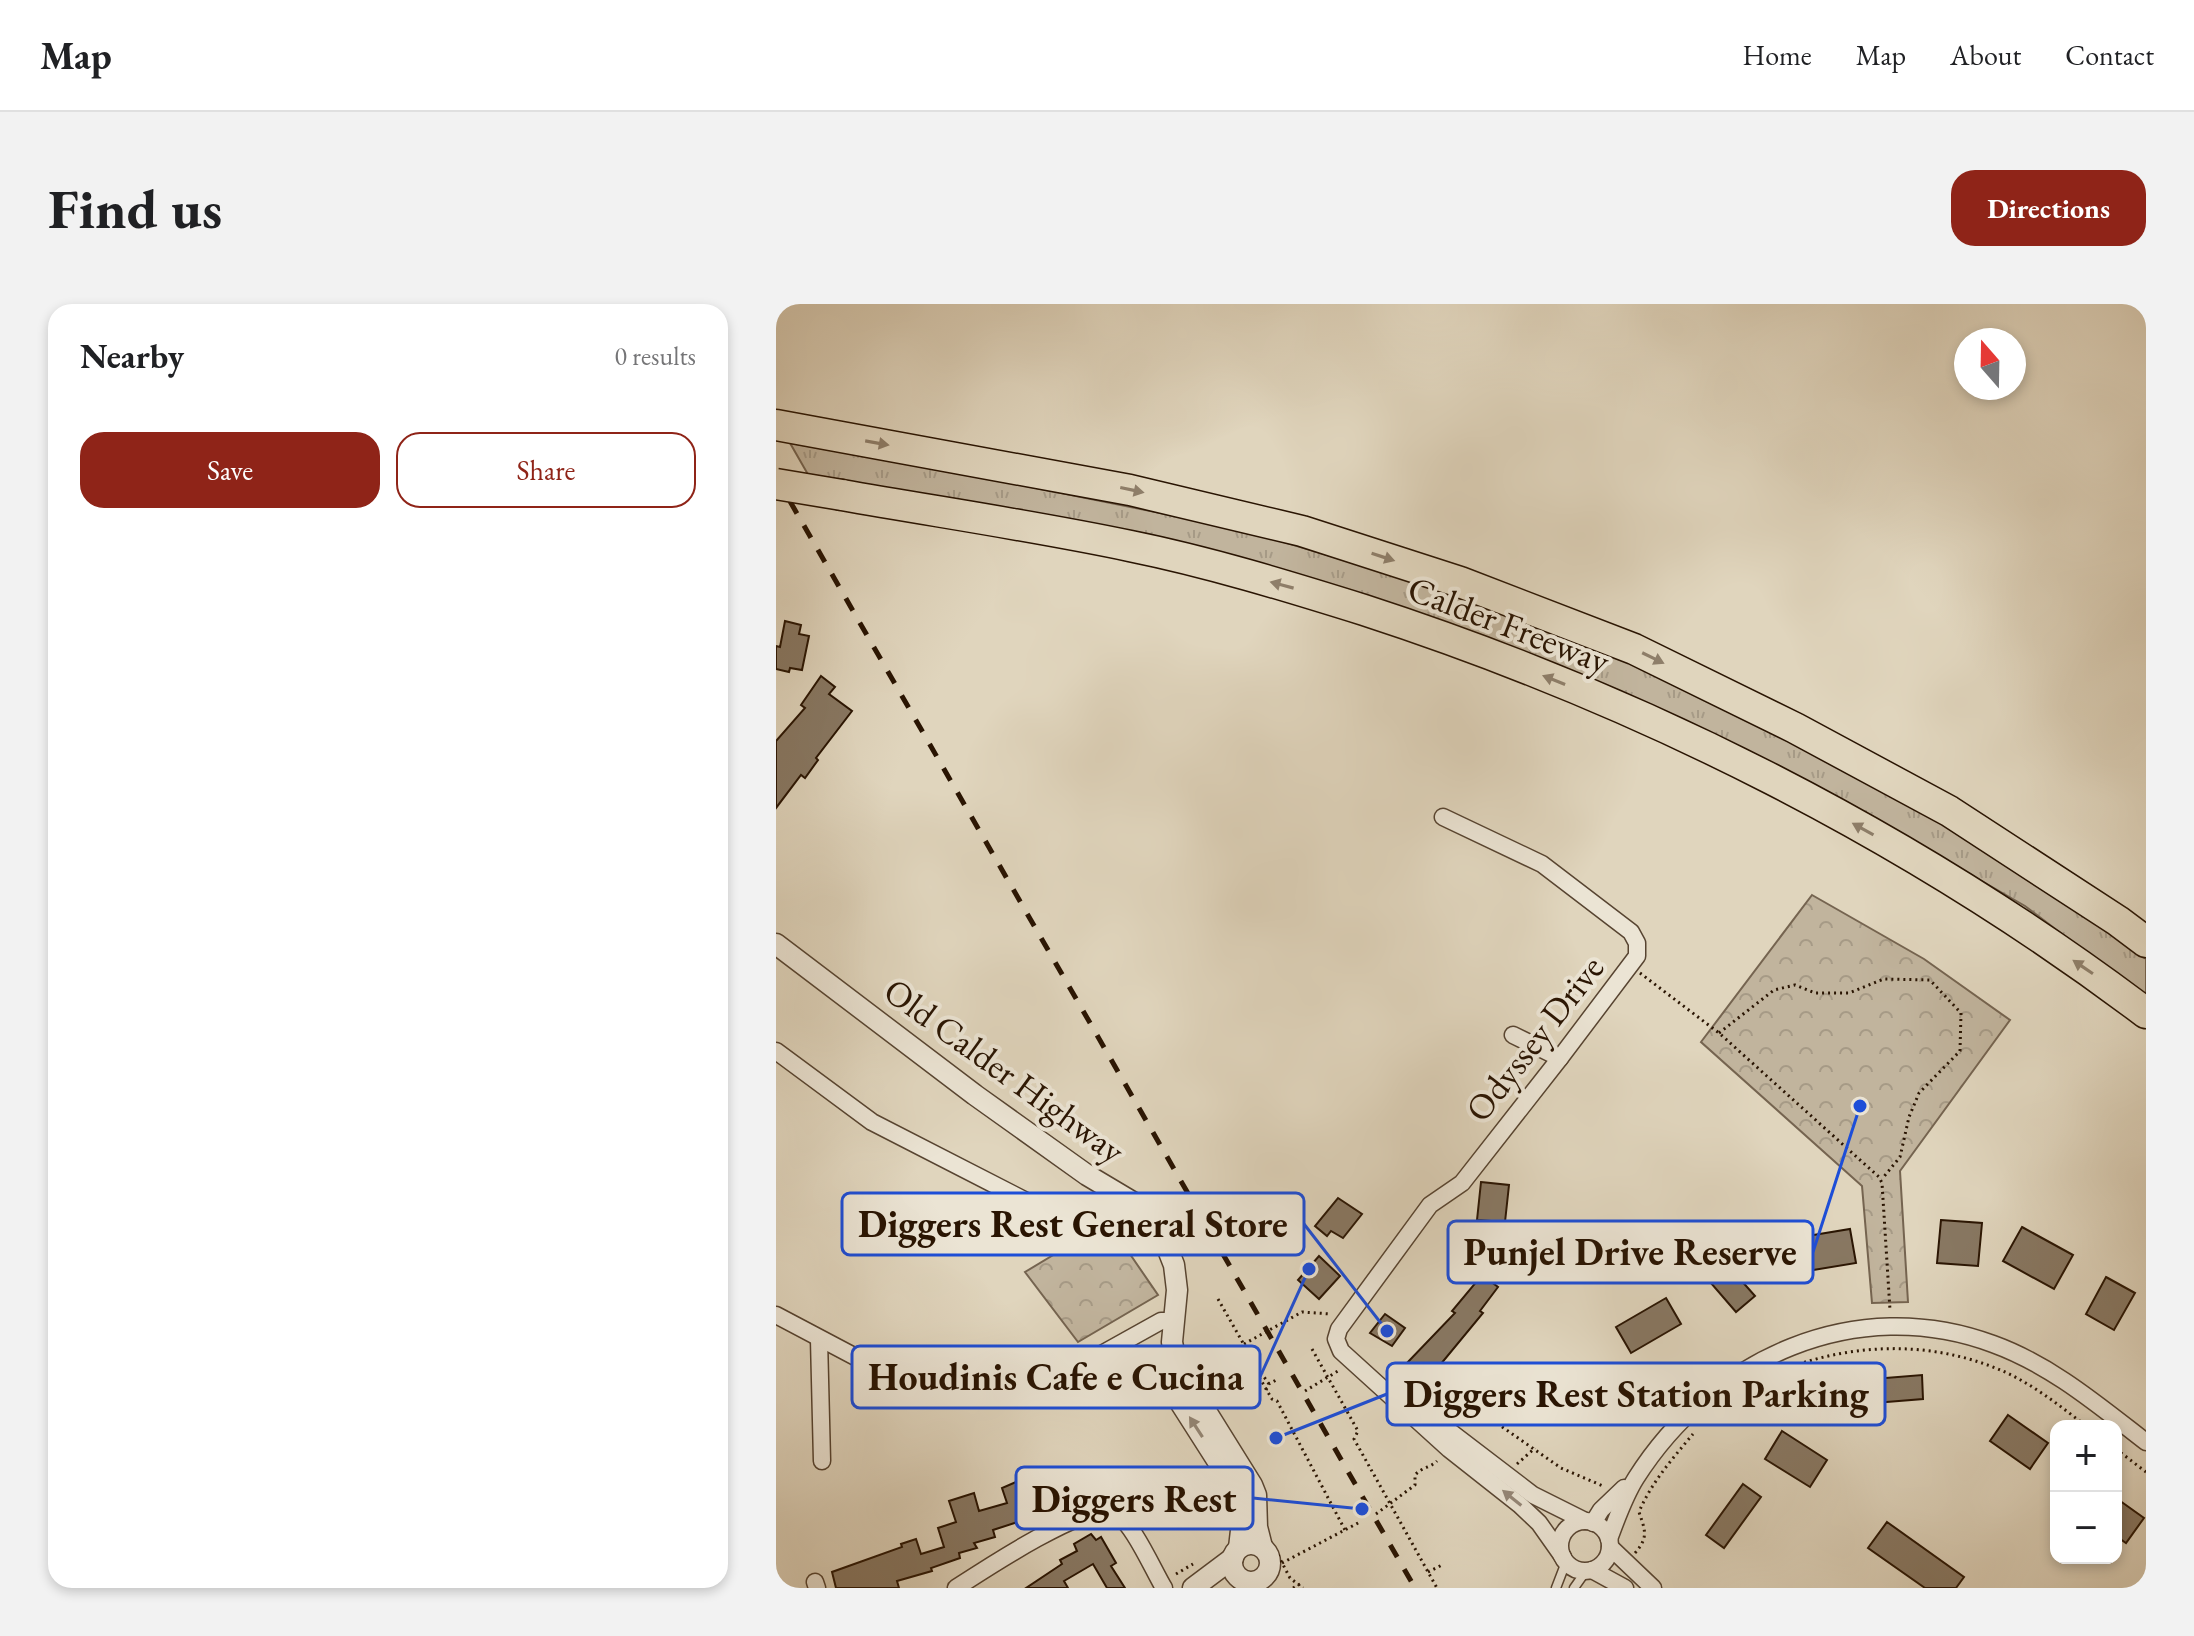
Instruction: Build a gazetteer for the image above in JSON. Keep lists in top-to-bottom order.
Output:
{
  "streets": {
    "highway": ["Calder Freeway"],
    "street": ["Odyssey Drive", "Old Calder Highway"]
  },
  "places": [
    "Punjel Drive Reserve",
    "Houdinis Cafe e Cucina",
    "Diggers Rest General Store",
    "Diggers Rest Station Parking",
    "Diggers Rest"
  ],
  "north": "top",
  "page": {
    "header": "Map",
    "nav": [
      "Home",
      "Map",
      "About",
      "Contact"
    ],
    "buttons": [
      "Directions",
      ["Save", "Share"]
    ],
    "title": "Find us",
    "heading": ["Nearby", "0 results"],
    "map_buttons": ["+", "−"]
  }
}
